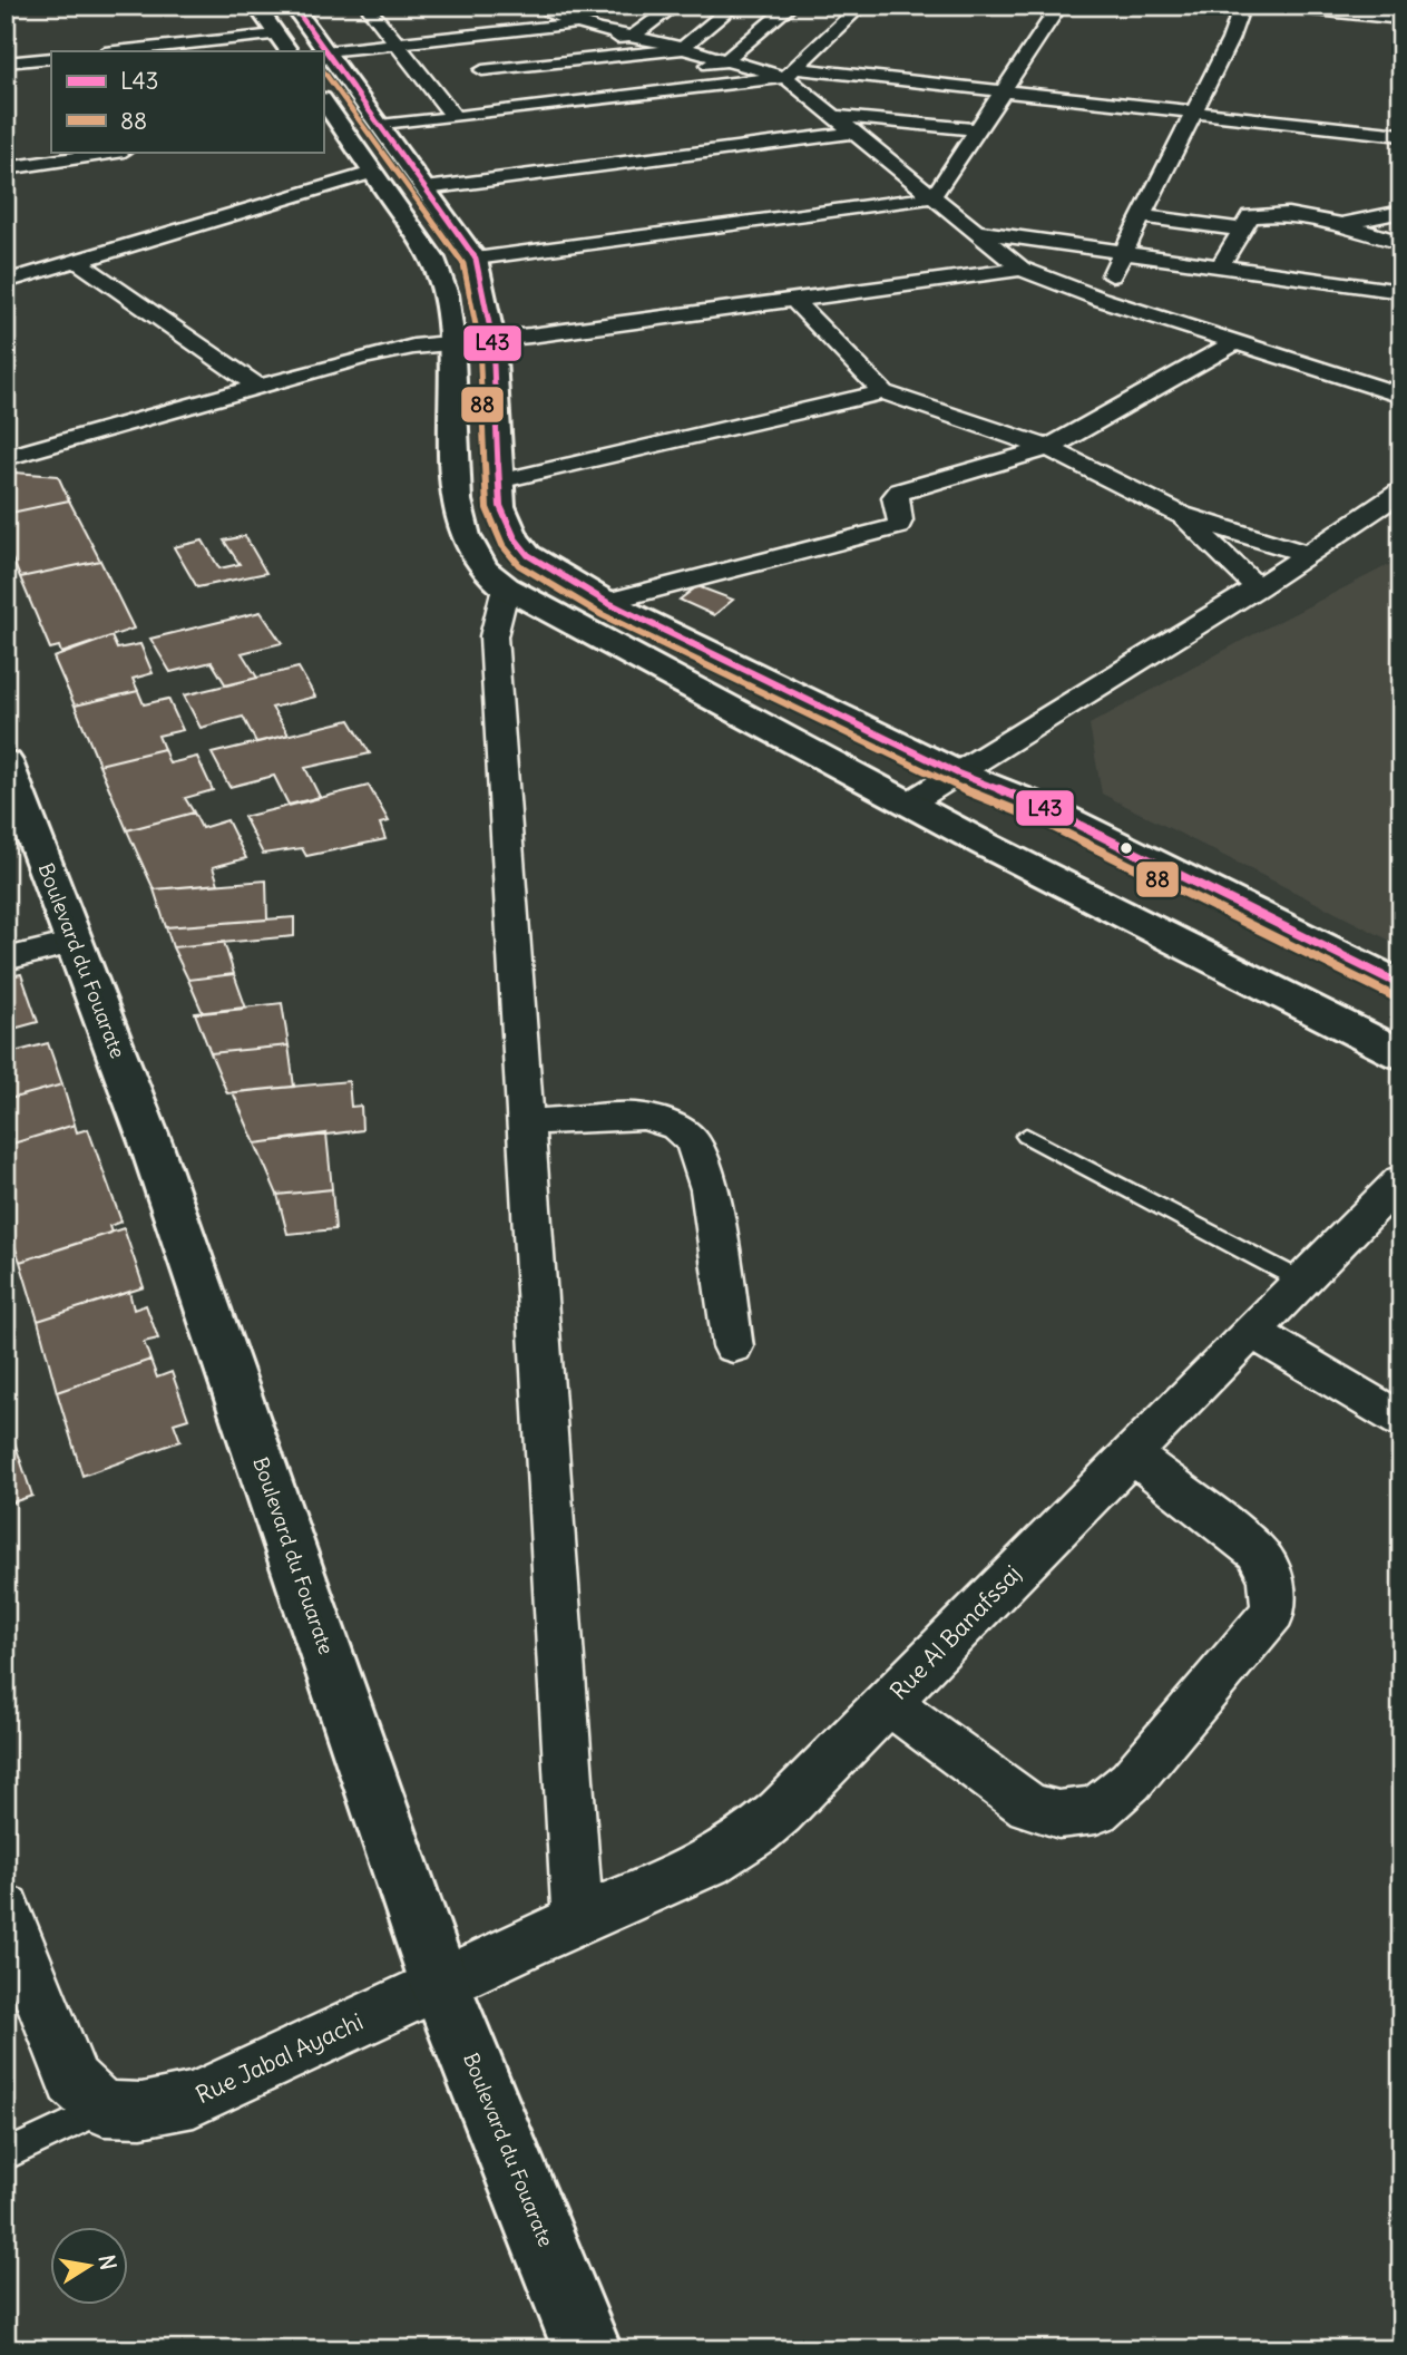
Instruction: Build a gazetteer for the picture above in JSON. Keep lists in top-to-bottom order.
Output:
{
  "streets": {
    "main road": ["Boulevard du Fouarate"],
    "street": ["Rue Al Banafssaj", "Rue Jabal Ayachi"]
  },
  "crossings": [
    ["Boulevard du Fouarate", "Rue Al Banafssaj"],
    ["Boulevard du Fouarate", "Rue Jabal Ayachi"],
    ["Rue Al Banafssaj", "Rue Jabal Ayachi"]
  ],
  "lines": ["transit line L43", "transit line 88"],
  "legend": ["L43", "88"],
  "north": "right"
}
